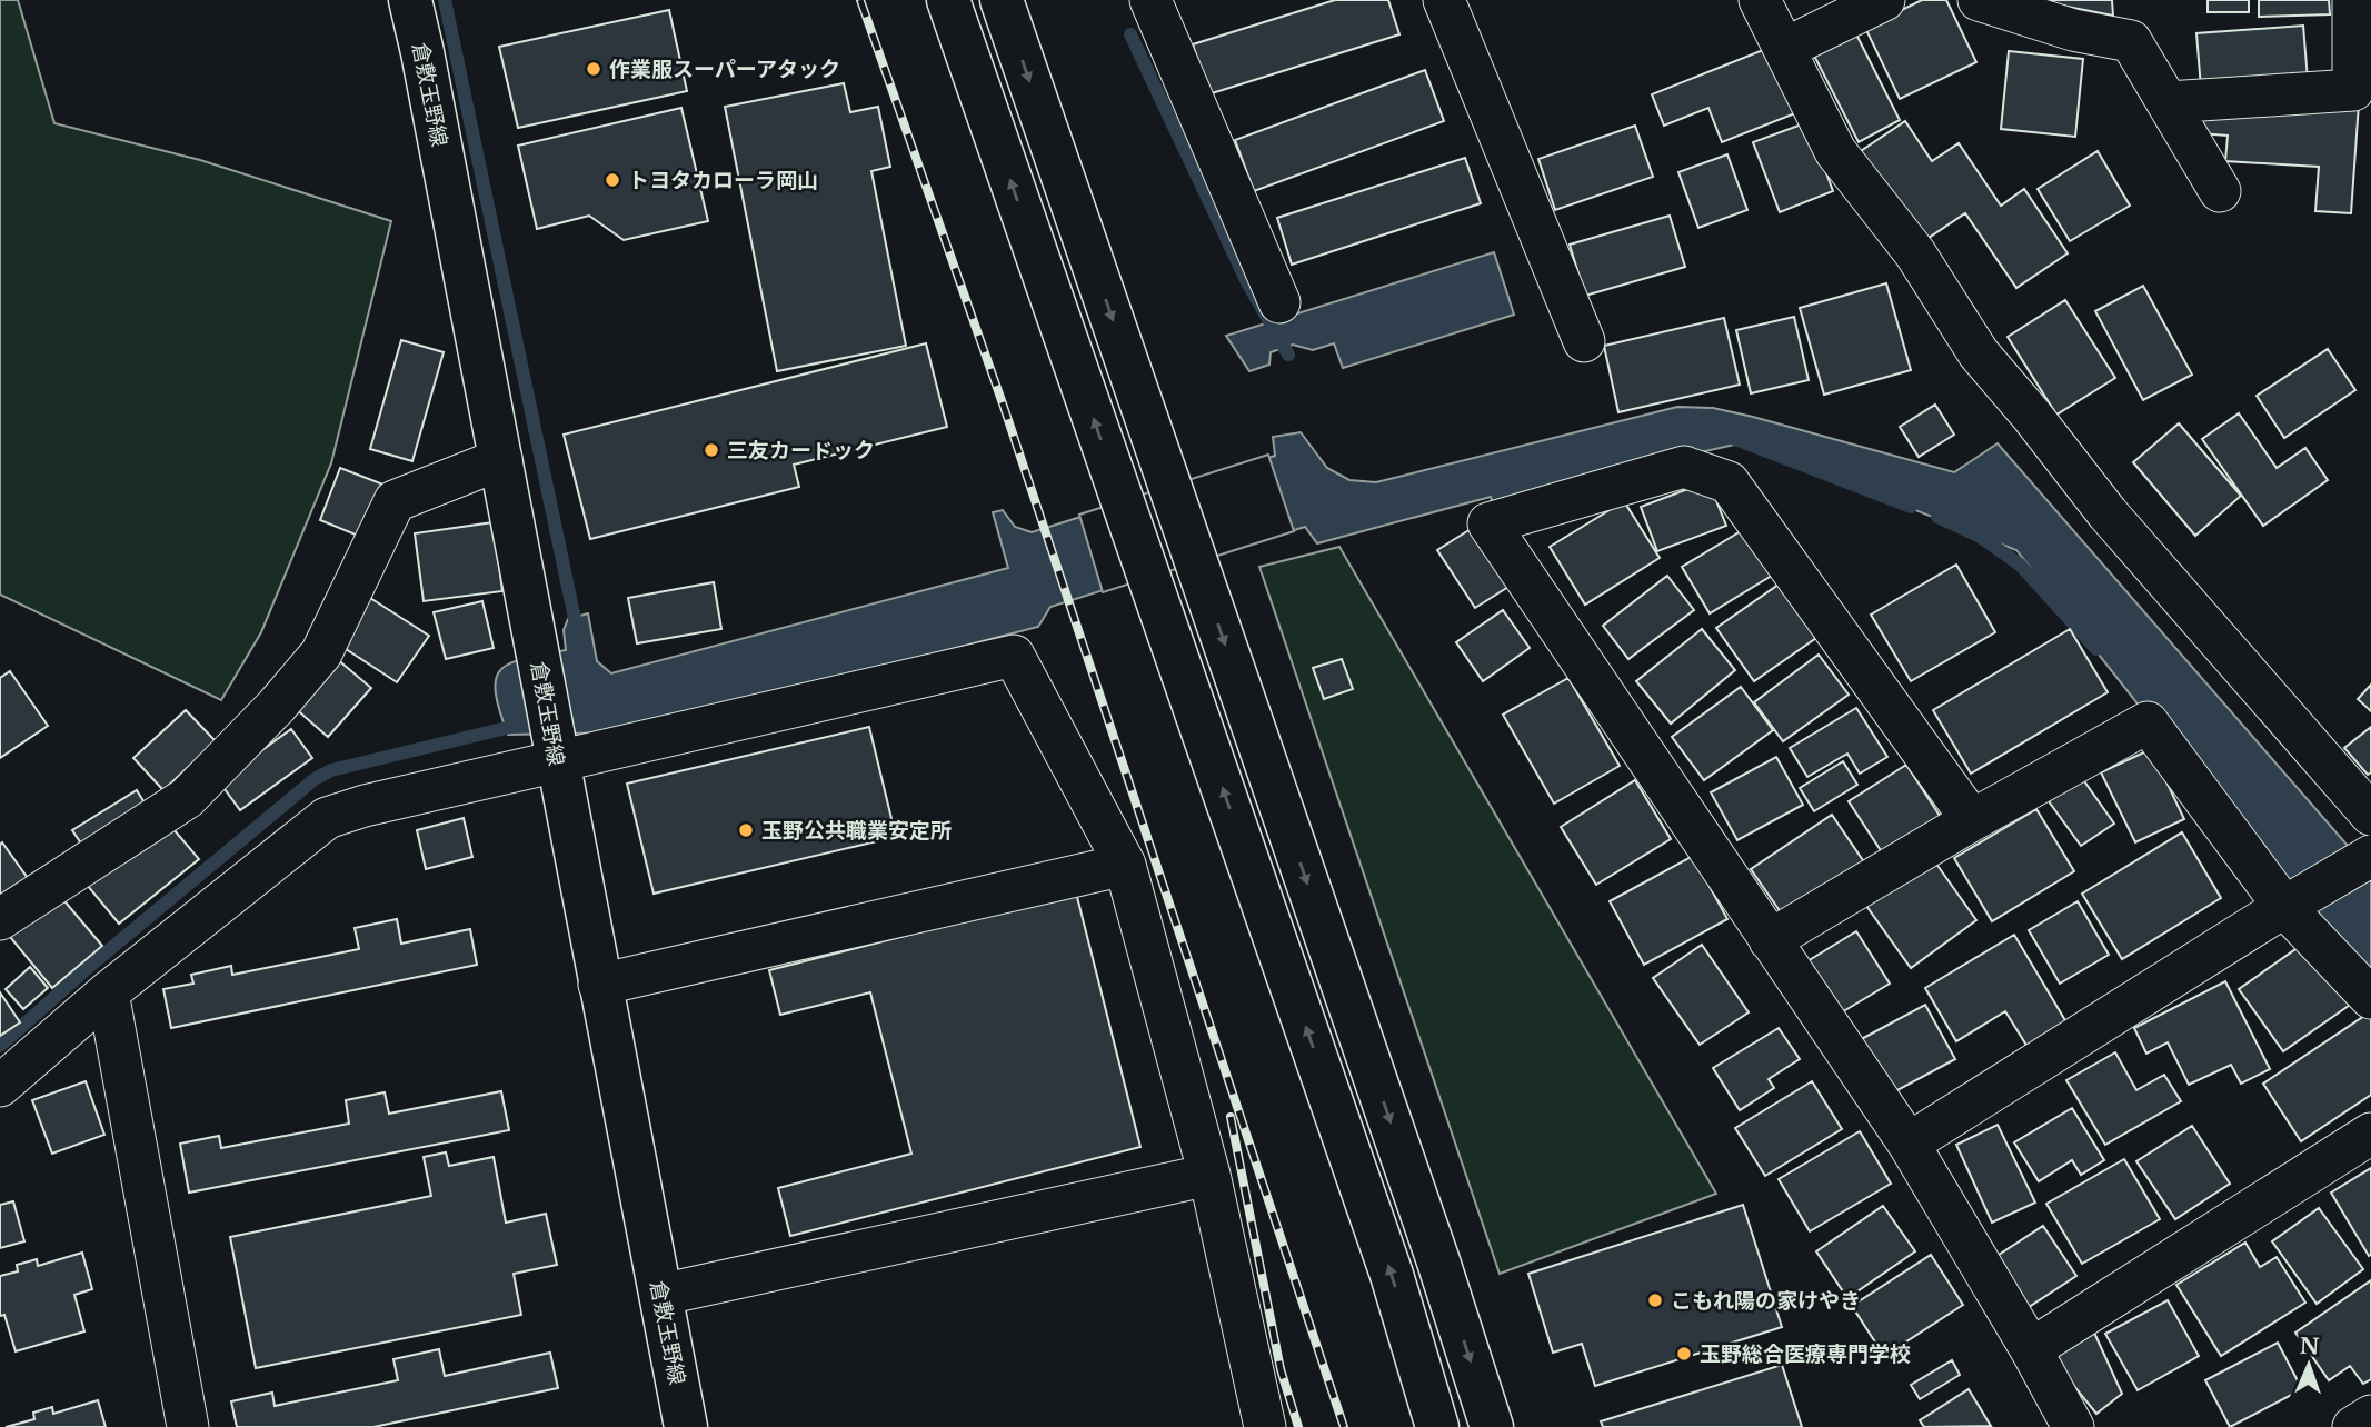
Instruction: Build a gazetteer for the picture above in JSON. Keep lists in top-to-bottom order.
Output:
{
  "streets": {
    "street": ["倉敷玉野線"]
  },
  "places": [
    "作業服スーパーアタック",
    "トヨタカローラ岡山",
    "三友カードック",
    "玉野公共職業安定所",
    "こもれ陽の家けやき",
    "玉野総合医療専門学校"
  ],
  "north": "top"
}
